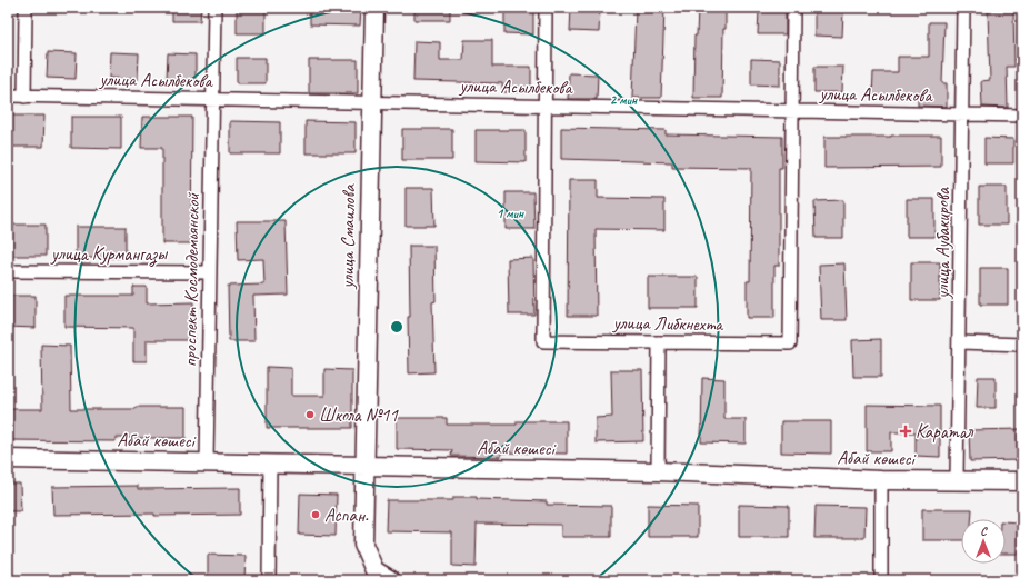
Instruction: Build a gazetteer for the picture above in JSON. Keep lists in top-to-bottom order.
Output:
{
  "streets": {
    "main road": ["улица Смаилова", "Абай көшесі"],
    "street": [
      "улица Асылбекова",
      "улица Аубакирова",
      "улица Курмангазы",
      "проспект Космодемьянской",
      "улица Либкнехта"
    ]
  },
  "crossings": [
    ["улица Асылбекова", "улица Смаилова"],
    ["улица Асылбекова", "улица Аубакирова"],
    ["улица Асылбекова", "проспект Космодемьянской"],
    ["улица Асылбекова", "улица Либкнехта"],
    ["улица Смаилова", "Абай көшесі"],
    ["улица Аубакирова", "Абай көшесі"],
    ["улица Курмангазы", "проспект Космодемьянской"],
    ["проспект Космодемьянской", "Абай көшесі"]
  ],
  "places": {
    "other": ["Школа №11", "Аспан."],
    "health": ["Каратал"]
  },
  "north": "top",
  "rings": ["2 мин", "1 мин"]
}
